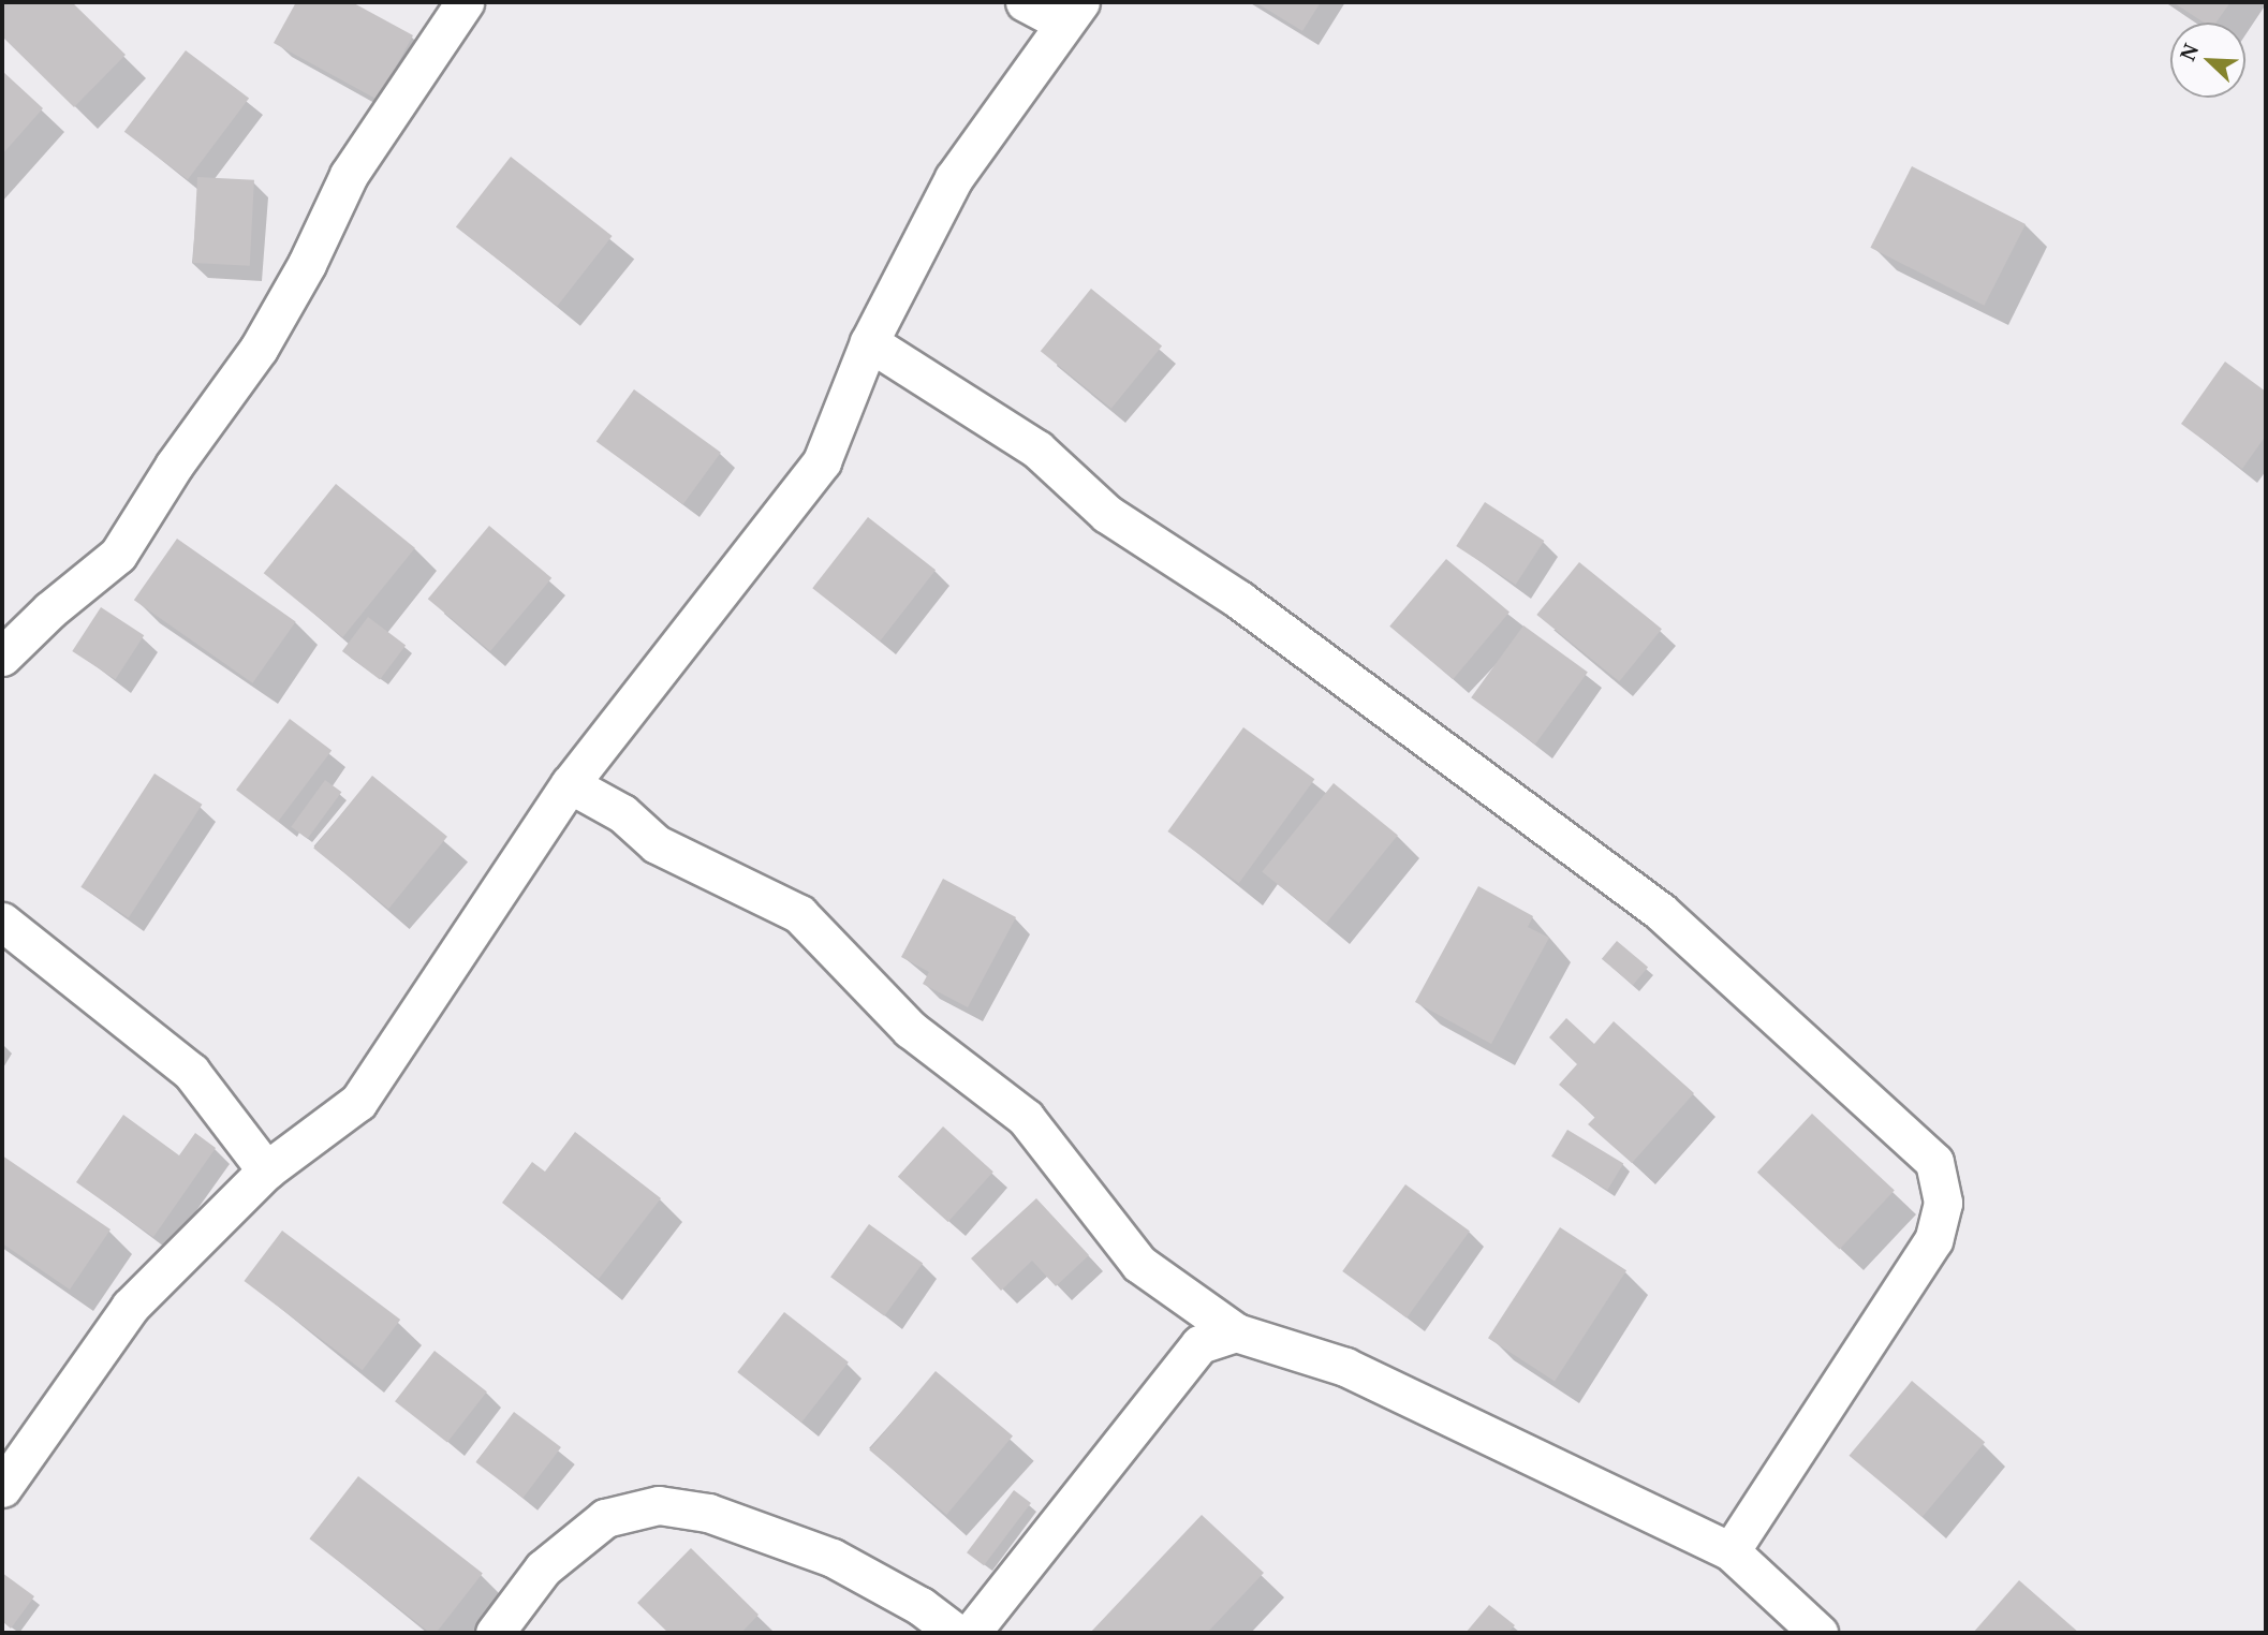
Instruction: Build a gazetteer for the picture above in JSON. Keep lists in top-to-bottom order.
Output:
{
  "north": "top left"
}
